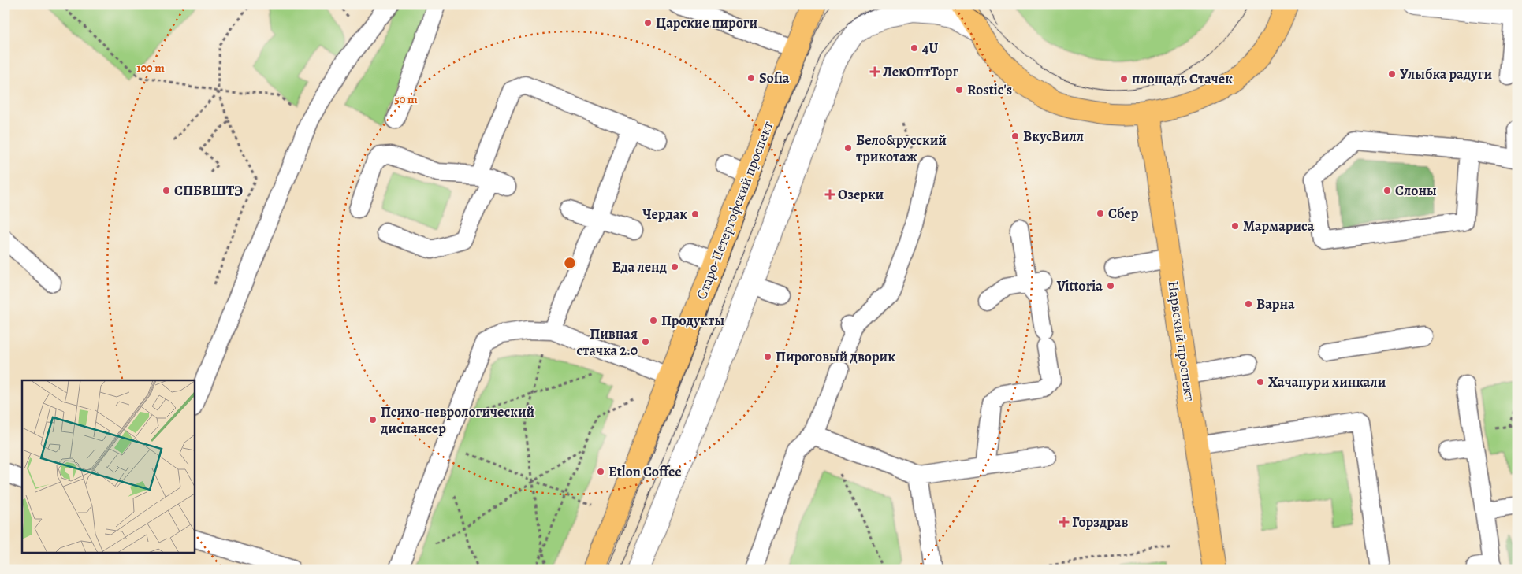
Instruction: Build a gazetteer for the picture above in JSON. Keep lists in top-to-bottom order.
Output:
{
  "streets": {
    "main road": ["Старо-Петергофский проспект", "Нарвский проспект"]
  },
  "places": {
    "other": [
      "Царские пироги",
      "4U",
      "Улыбка радуги",
      "Sofia",
      "площадь Стачек",
      "Rostic's",
      "ВкусВилл",
      "Бело&русский трикотаж",
      "СПБВШТЭ",
      "Слоны",
      "Сбер",
      "Чердак",
      "Мармариса",
      "Еда ленд",
      "Vittoria",
      "Варна",
      "Продукты",
      "Пивная стачка 2.0",
      "Пироговый дворик",
      "Хачапури хинкали",
      "Психо-неврологический диспансер",
      "Etlon Coffee"
    ],
    "health": ["ЛекОптТорг", "Озерки", "Горздрав"]
  },
  "rings": ["100 m", "50 m"]
}
